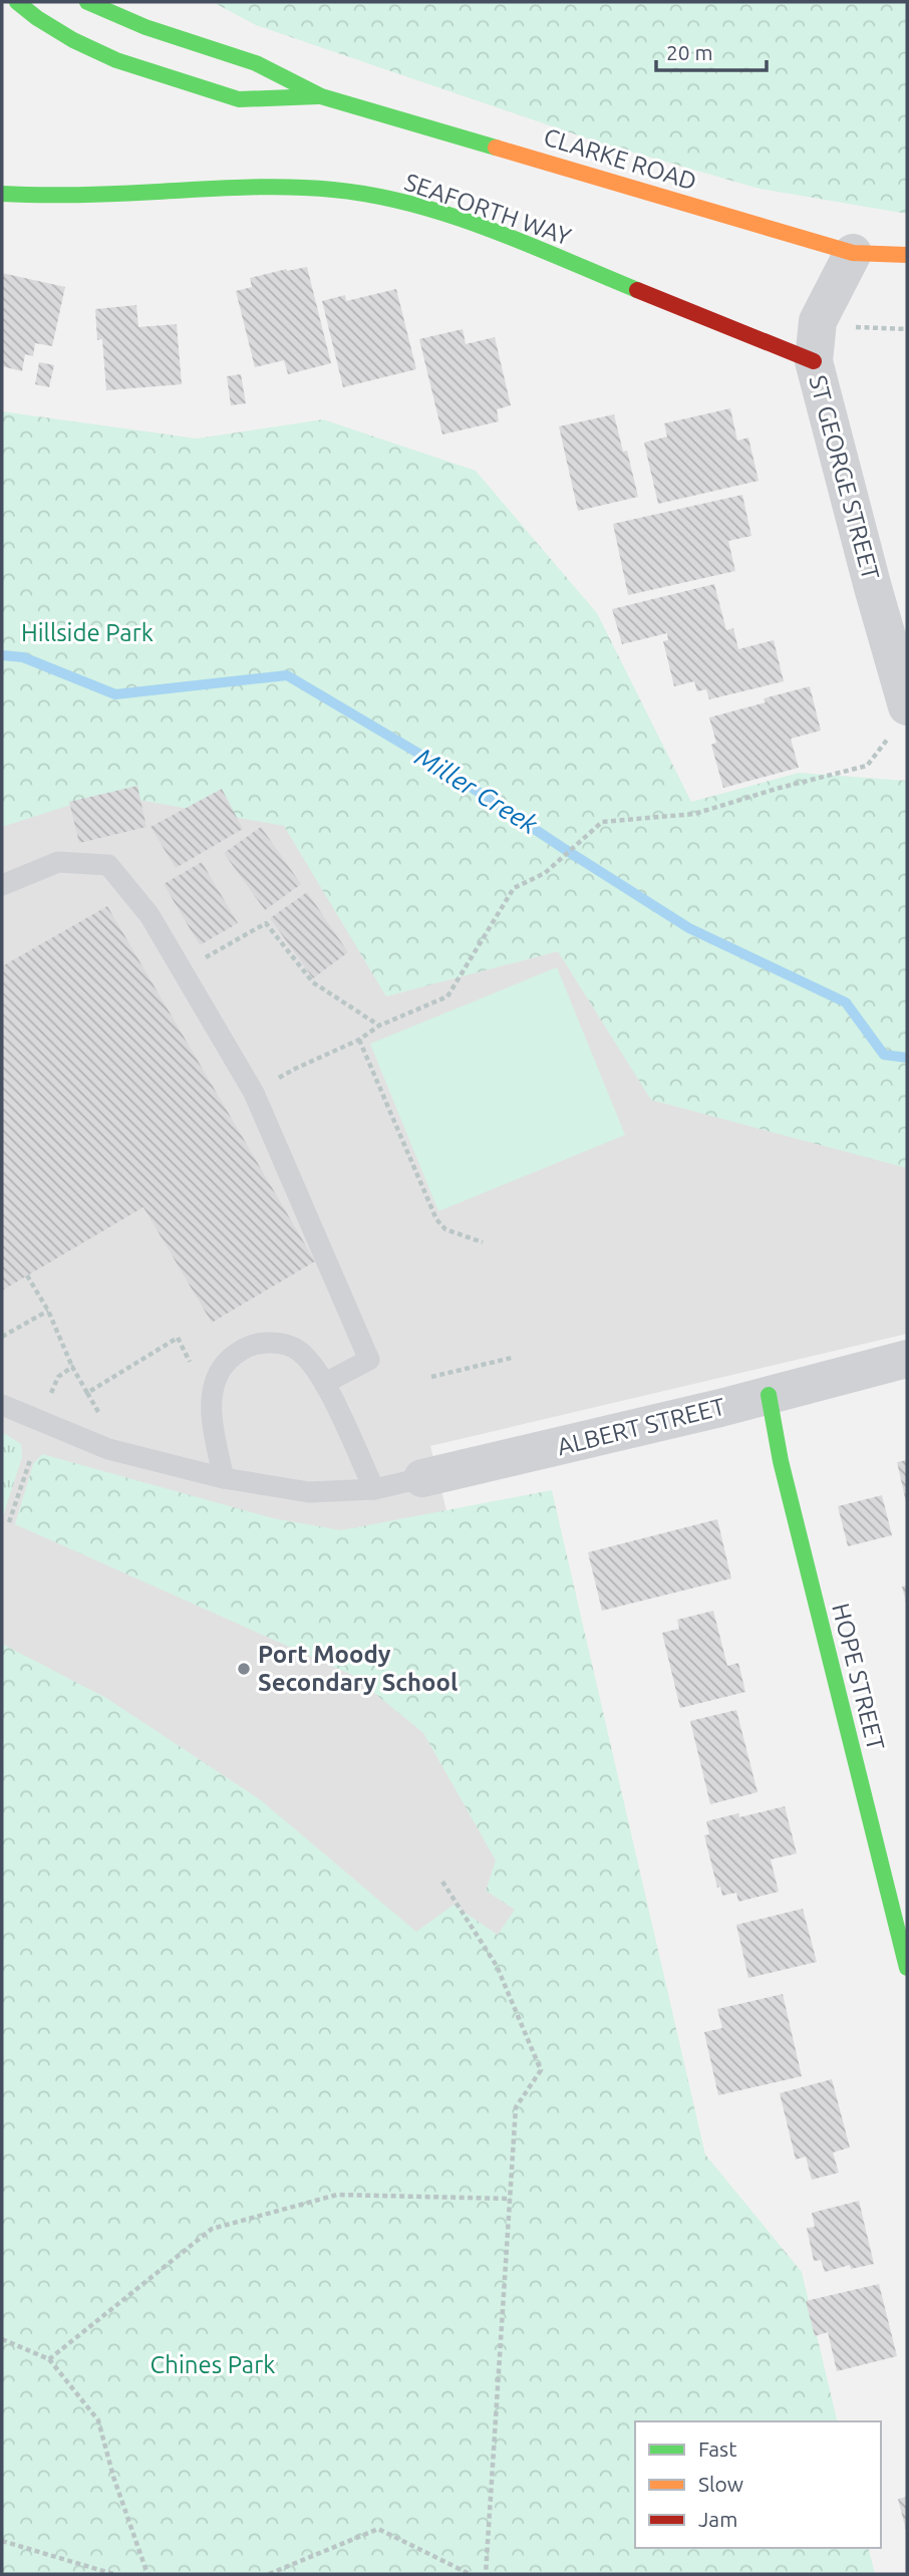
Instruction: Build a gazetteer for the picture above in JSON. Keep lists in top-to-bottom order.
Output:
{
  "streets": {
    "street": [
      "CLARKE ROAD",
      "SEAFORTH WAY",
      "ST GEORGE STREET",
      "ALBERT STREET",
      "HOPE STREET"
    ]
  },
  "crossings": [
    ["CLARKE ROAD", "ST GEORGE STREET"],
    ["SEAFORTH WAY", "ST GEORGE STREET"],
    ["ALBERT STREET", "HOPE STREET"]
  ],
  "water": ["Miller Creek"],
  "parks": ["Hillside Park", "Chines Park"],
  "places": ["Port Moody Secondary School"],
  "legend": ["Fast", "Slow", "Jam"],
  "scale_bar": "20 m"
}
